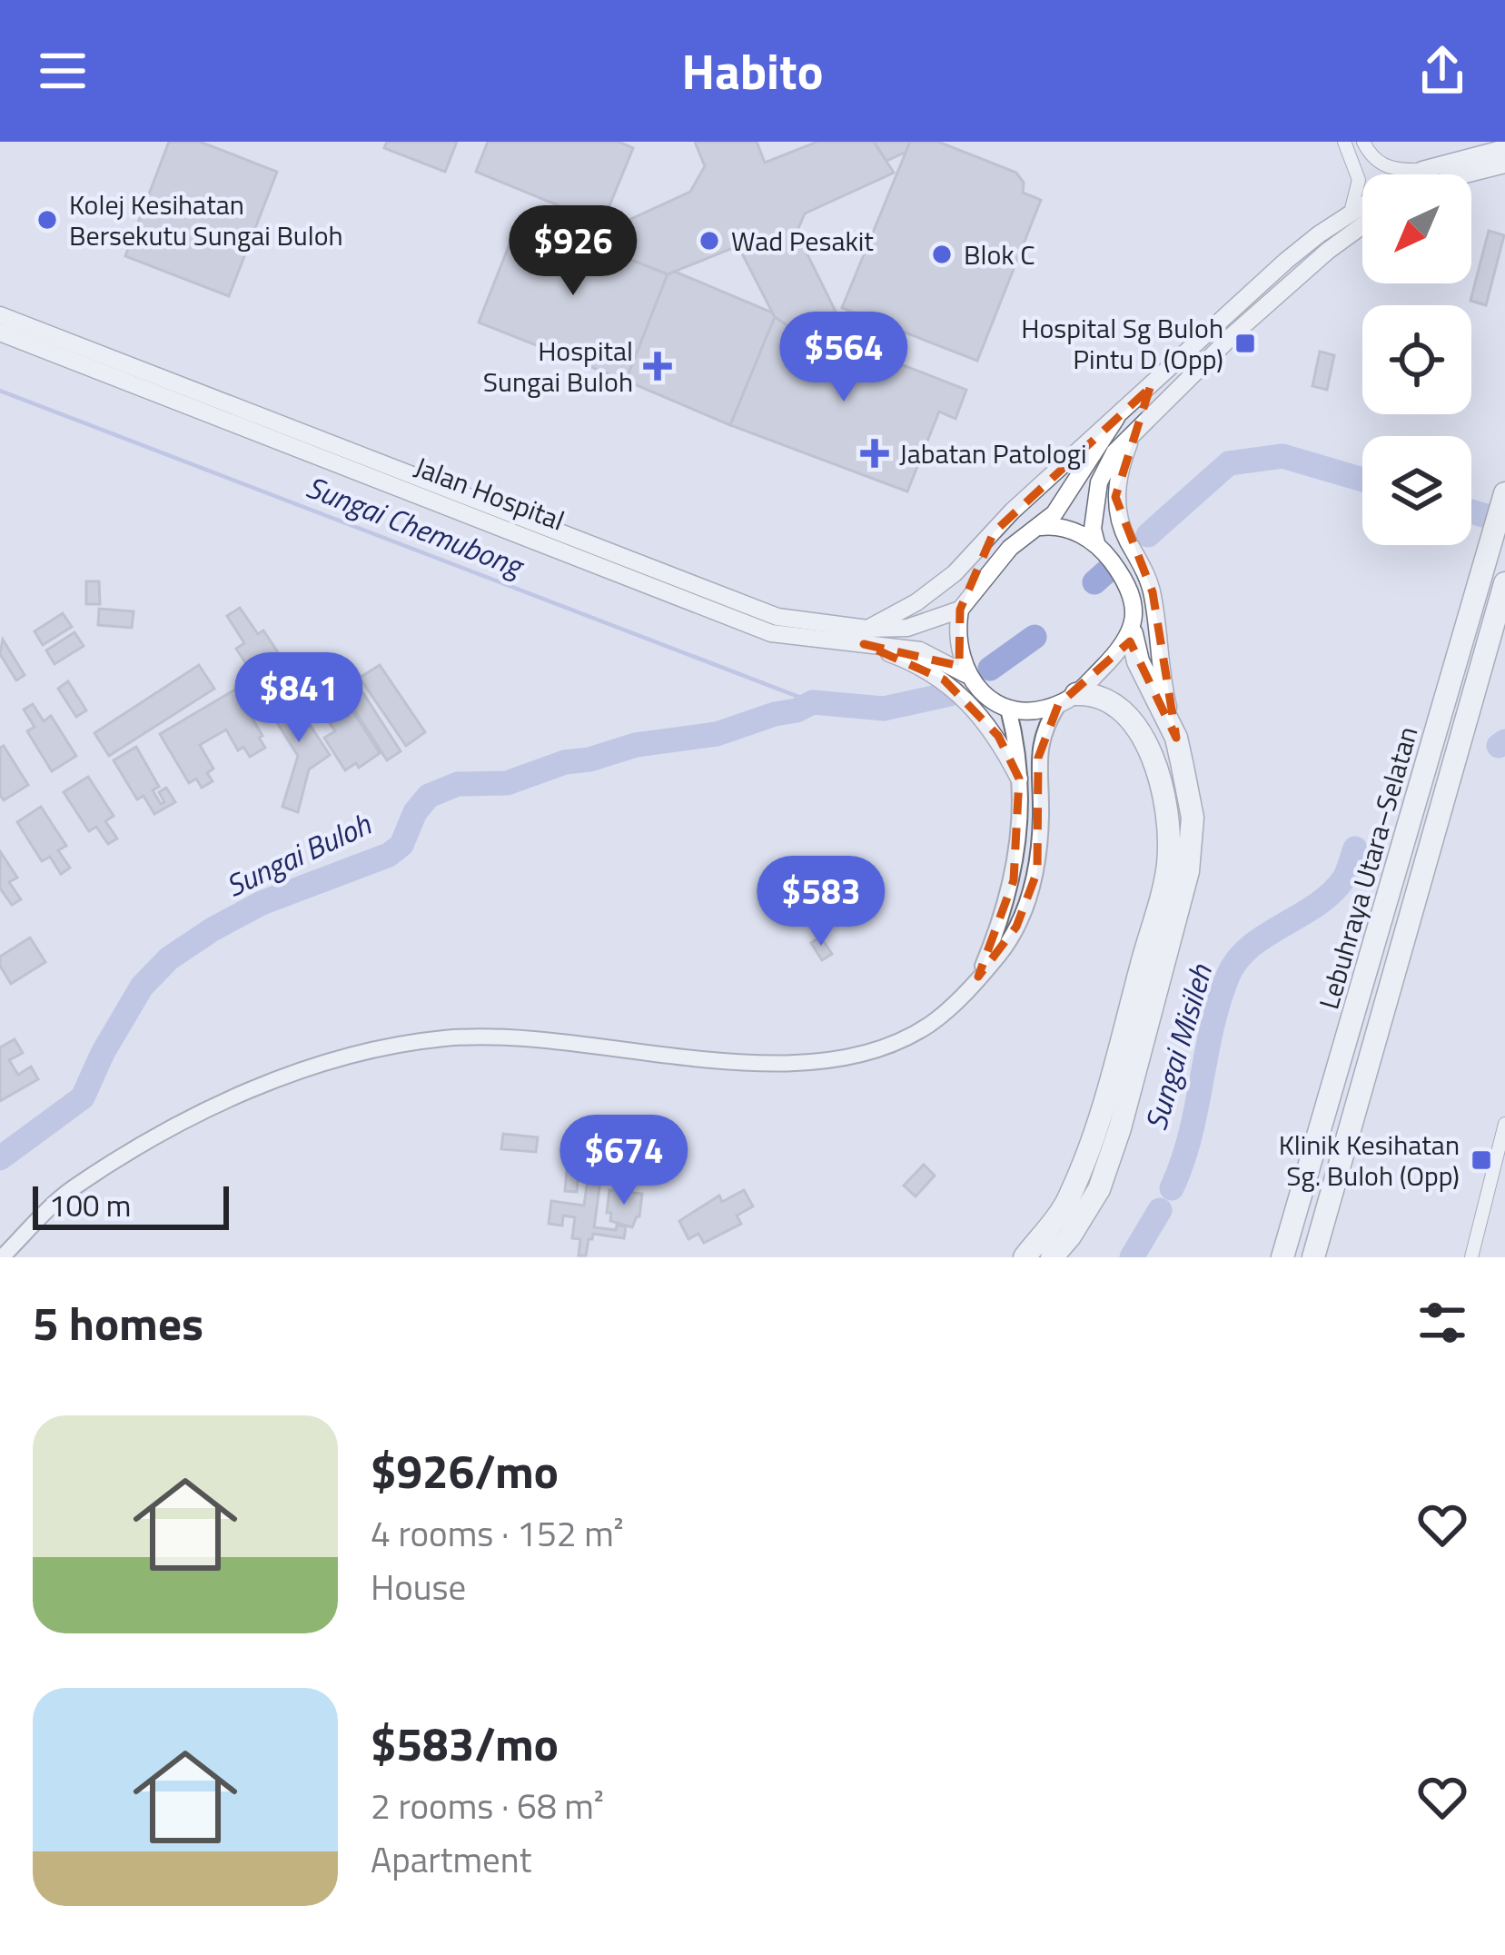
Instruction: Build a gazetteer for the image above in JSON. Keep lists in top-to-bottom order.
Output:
{
  "streets": {
    "highway": ["Lebuhraya Utara–Selatan"],
    "main road": ["Jalan Hospital"]
  },
  "water": ["Sungai Chemubong", "Sungai Buloh", "Sungai Misileh"],
  "places": {
    "other": ["Kolej Kesihatan Bersekutu Sungai Buloh", "Wad Pesakit", "Blok C"],
    "transit": ["Hospital Sg Buloh Pintu D (Opp)", "Klinik Kesihatan Sg. Buloh (Opp)"],
    "health": ["Hospital Sungai Buloh", "Jabatan Patologi"]
  },
  "scale_bar": "100 m",
  "north": "bottom left",
  "page": {
    "header": "Habito",
    "price": [
      "$926",
      "$564",
      "$841",
      "$583",
      "$674"
    ],
    "scale": "100 m",
    "heading": "5 homes",
    "list": [
      {
        "name": "$926/mo",
        "note": "4 rooms · 152 m² · House"
      },
      {
        "name": "$583/mo",
        "note": "2 rooms · 68 m² · Apartment"
      }
    ]
  }
}
